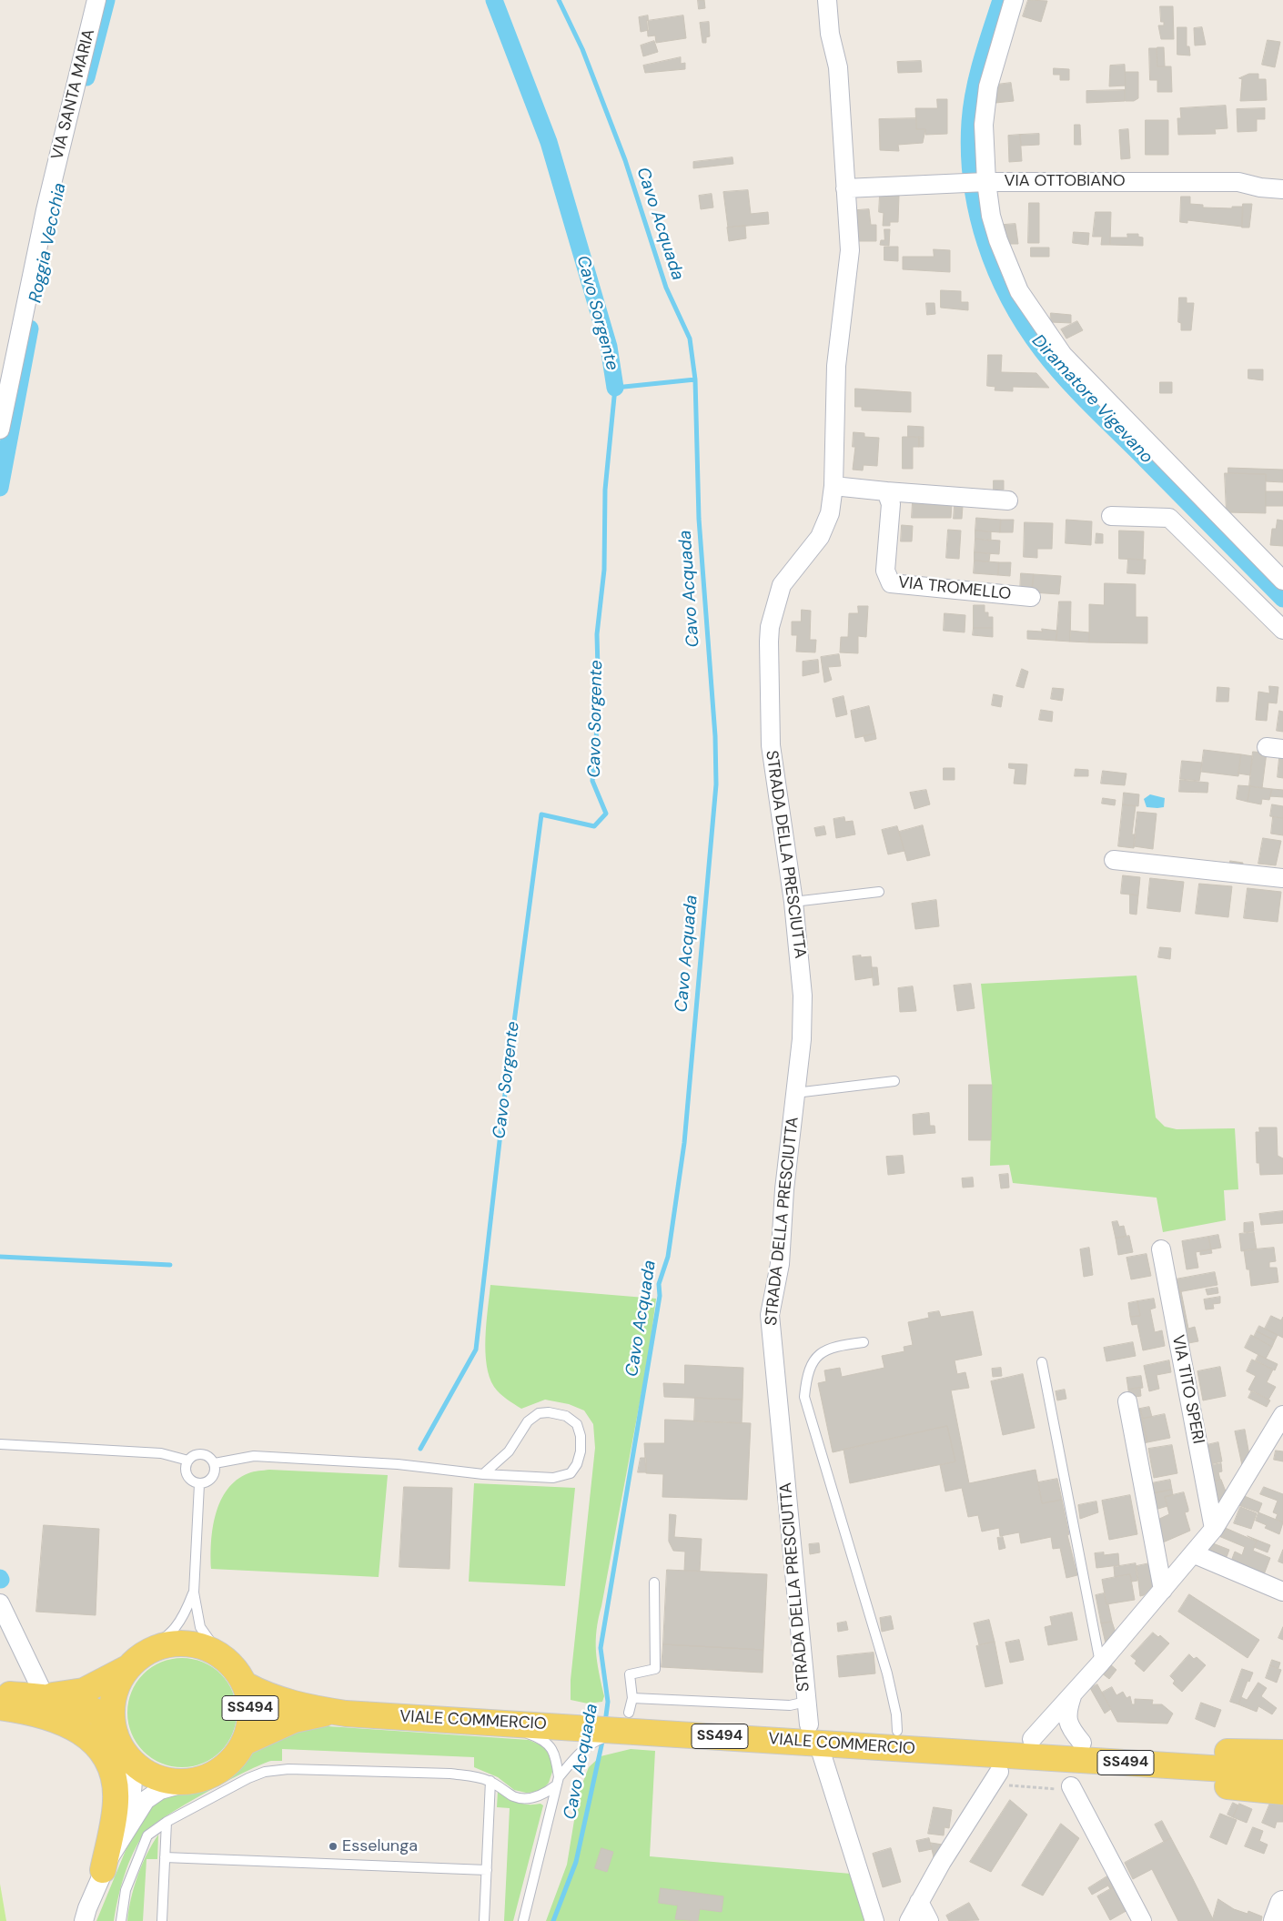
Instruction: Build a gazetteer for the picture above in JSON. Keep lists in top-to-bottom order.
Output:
{
  "streets": {
    "main road": ["SS494", "VIALE COMMERCIO"],
    "street": [
      "VIA SANTA MARIA",
      "VIA OTTOBIANO",
      "VIA TROMELLO",
      "STRADA DELLA PRESCIUTTA",
      "VIA TITO SPERI"
    ]
  },
  "crossings": [
    ["VIA OTTOBIANO", "STRADA DELLA PRESCIUTTA"],
    ["STRADA DELLA PRESCIUTTA", "VIALE COMMERCIO"]
  ],
  "water": [
    "Cavo Acquada",
    "Roggia Vecchia",
    "Cavo Sorgente",
    "Diramatore Vigevano"
  ],
  "places": ["Esselunga"]
}
